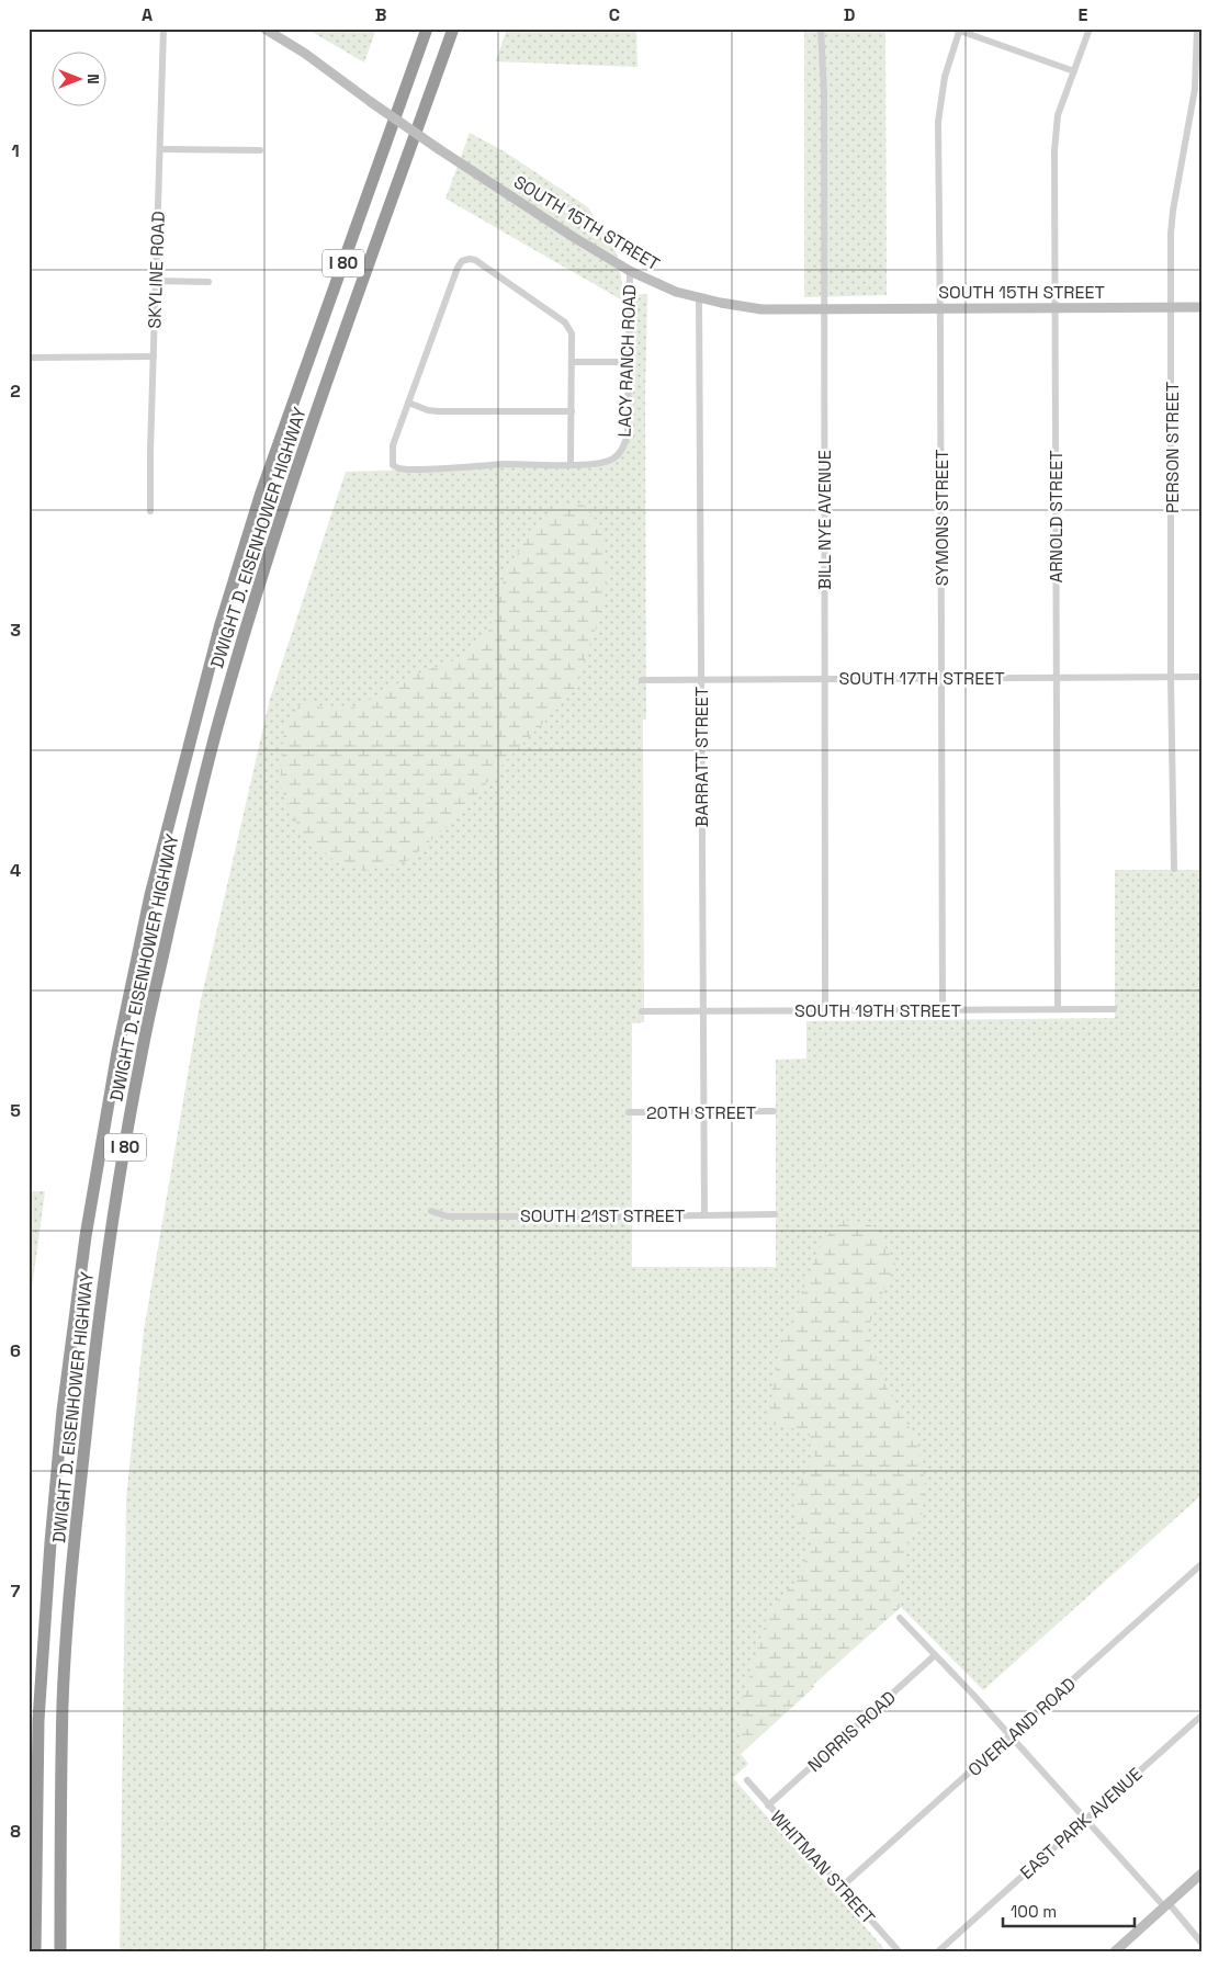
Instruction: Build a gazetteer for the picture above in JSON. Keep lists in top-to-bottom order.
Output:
{
  "streets": {
    "highway": ["I 80", "DWIGHT D. EISENHOWER HIGHWAY"],
    "main road": ["SOUTH 15TH STREET"],
    "street": [
      "SKYLINE ROAD",
      "LACY RANCH ROAD",
      "PERSON STREET",
      "ARNOLD STREET",
      "SYMONS STREET",
      "BILL NYE AVENUE",
      "SOUTH 17TH STREET",
      "BARRATT STREET",
      "SOUTH 19TH STREET",
      "20TH STREET",
      "SOUTH 21ST STREET",
      "OVERLAND ROAD",
      "NORRIS ROAD",
      "EAST PARK AVENUE",
      "WHITMAN STREET"
    ]
  },
  "crossings": [
    ["SOUTH 15TH STREET", "LACY RANCH ROAD"],
    ["SOUTH 15TH STREET", "PERSON STREET"],
    ["SOUTH 15TH STREET", "ARNOLD STREET"],
    ["SOUTH 15TH STREET", "SYMONS STREET"],
    ["SOUTH 15TH STREET", "BILL NYE AVENUE"],
    ["SOUTH 15TH STREET", "BARRATT STREET"],
    ["PERSON STREET", "SOUTH 17TH STREET"],
    ["ARNOLD STREET", "SOUTH 17TH STREET"],
    ["ARNOLD STREET", "SOUTH 19TH STREET"],
    ["SYMONS STREET", "SOUTH 17TH STREET"],
    ["SYMONS STREET", "SOUTH 19TH STREET"],
    ["BILL NYE AVENUE", "SOUTH 17TH STREET"],
    ["BILL NYE AVENUE", "SOUTH 19TH STREET"],
    ["SOUTH 17TH STREET", "BARRATT STREET"],
    ["BARRATT STREET", "SOUTH 19TH STREET"],
    ["BARRATT STREET", "20TH STREET"],
    ["BARRATT STREET", "SOUTH 21ST STREET"],
    ["OVERLAND ROAD", "WHITMAN STREET"],
    ["NORRIS ROAD", "WHITMAN STREET"]
  ],
  "scale_bar": "100 m",
  "north": "right",
  "grid": {
    "columns": [
      "A",
      "B",
      "C",
      "D",
      "E"
    ],
    "rows": [
      "1",
      "2",
      "3",
      "4",
      "5",
      "6",
      "7",
      "8"
    ]
  }
}
